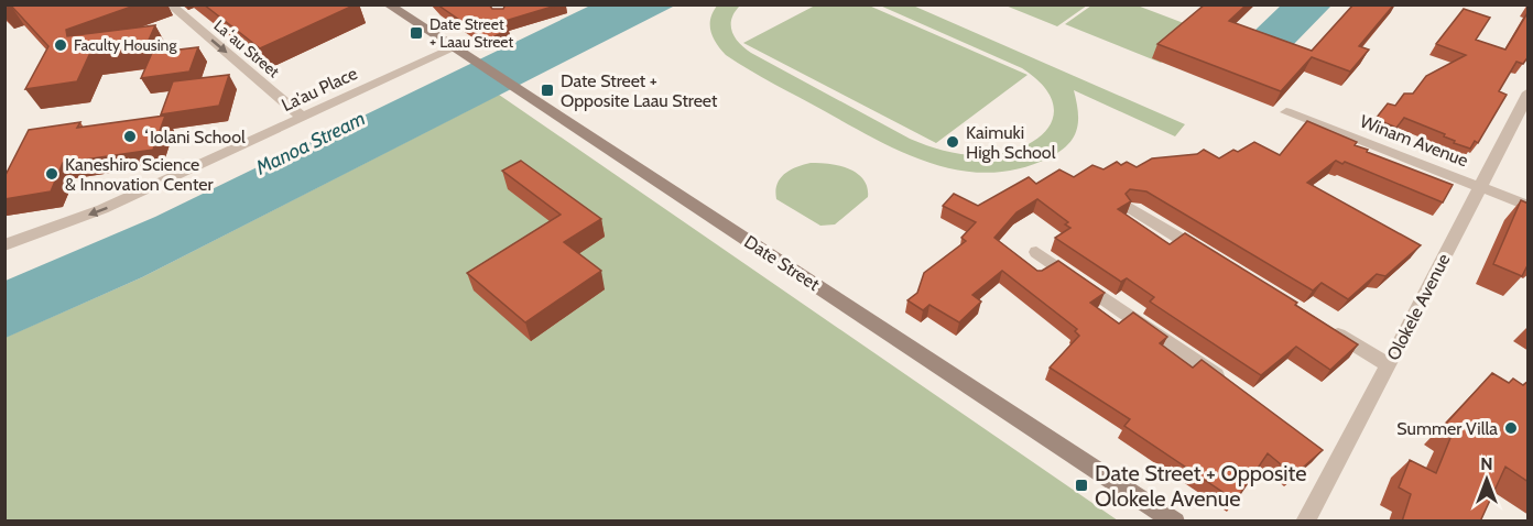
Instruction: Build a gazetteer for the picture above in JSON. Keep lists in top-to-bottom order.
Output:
{
  "streets": {
    "street": [
      "Laʻau Street",
      "La'au Place",
      "Winam Avenue",
      "Date Street",
      "Olokele Avenue"
    ]
  },
  "crossings": [
    ["Laʻau Street", "La'au Place"],
    ["La'au Place", "Date Street"],
    ["Winam Avenue", "Olokele Avenue"]
  ],
  "one_way": ["Laʻau Street", "La'au Place"],
  "water": ["Manoa Stream"],
  "places": {
    "transit": ["Date Street + Laau Street", "Date Street + Opposite Laau Street", "Date Street + Opposite Olokele Avenue"],
    "other": [
      "Faculty Housing",
      "ʻIolani School",
      "Kaimuki High School",
      "Kaneshiro Science & Innovation Center",
      "Summer Villa"
    ]
  },
  "north": "top"
}
